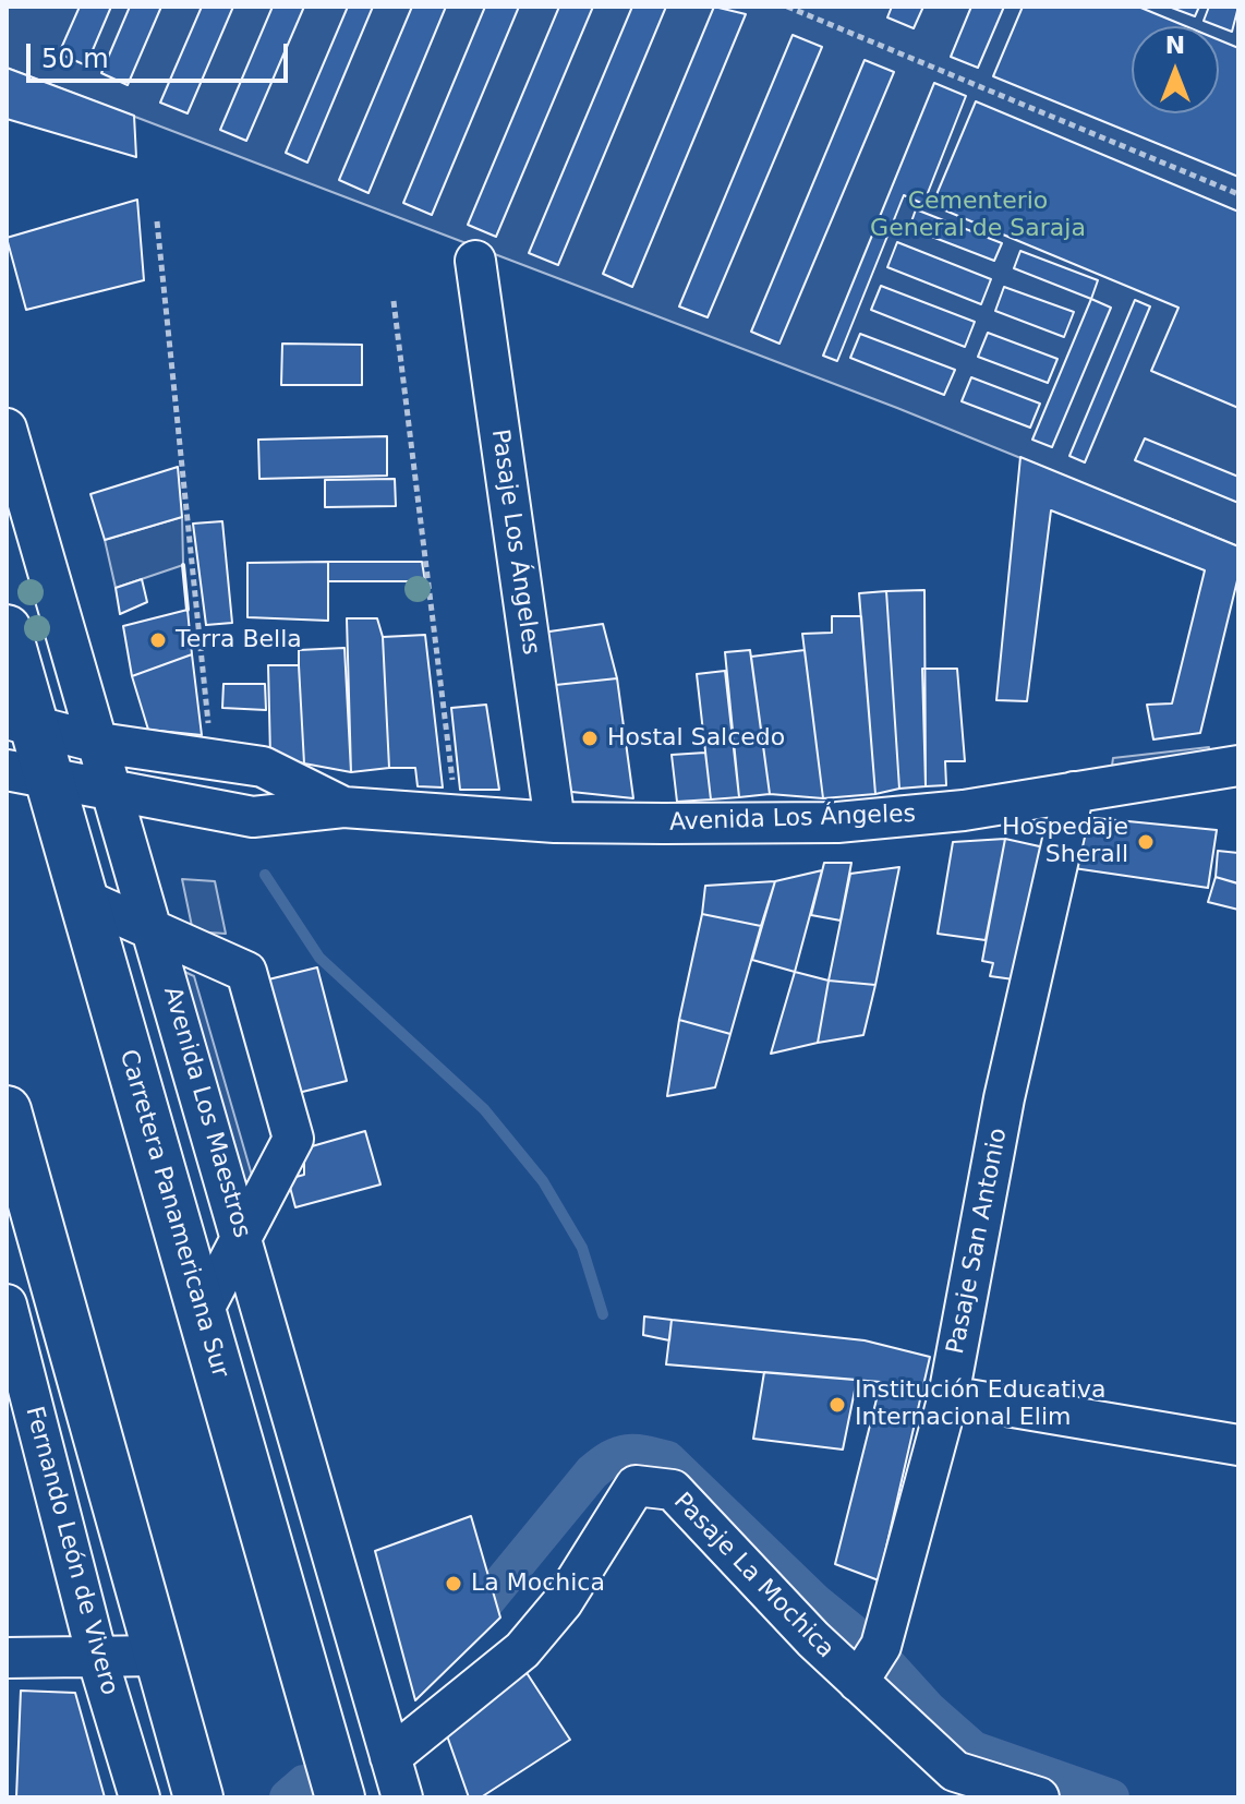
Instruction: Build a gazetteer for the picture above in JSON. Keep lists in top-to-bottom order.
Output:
{
  "streets": {
    "highway": ["Carretera Panamericana Sur"],
    "street": [
      "Pasaje Los Ángeles",
      "Avenida Los Ángeles",
      "Avenida Los Maestros",
      "Pasaje San Antonio",
      "Fernando León de Vivero",
      "Pasaje La Mochica"
    ]
  },
  "crossings": [
    ["Pasaje Los Ángeles", "Avenida Los Ángeles"],
    ["Avenida Los Ángeles", "Avenida Los Maestros"],
    ["Avenida Los Ángeles", "Carretera Panamericana Sur"],
    ["Avenida Los Ángeles", "Pasaje San Antonio"],
    ["Avenida Los Maestros", "Pasaje La Mochica"],
    ["Pasaje San Antonio", "Pasaje La Mochica"]
  ],
  "parks": ["Cementerio General de Saraja"],
  "places": [
    "Terra Bella",
    "Hostal Salcedo",
    "Hospedaje Sherall",
    "Institución Educativa Internacional Elim",
    "La Mochica"
  ],
  "scale_bar": "50 m",
  "north": "top"
}
